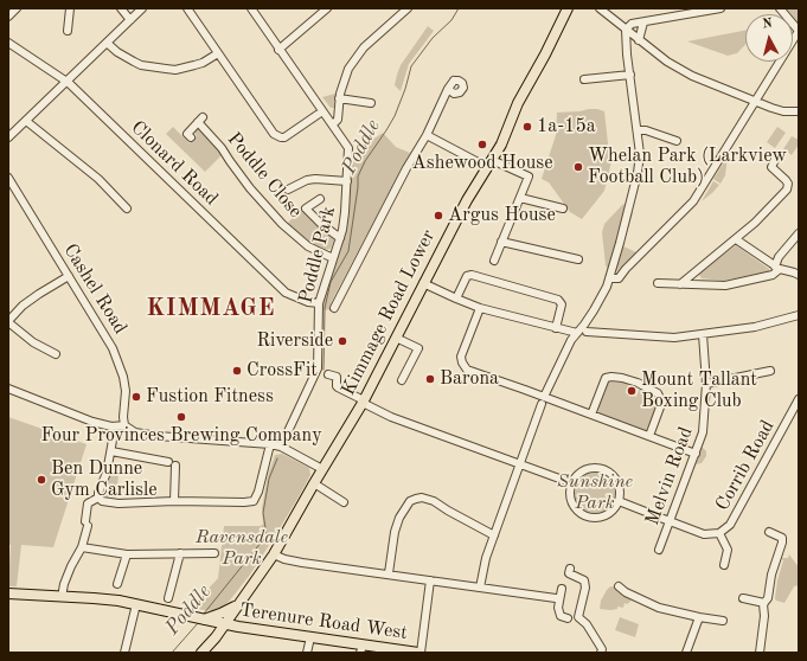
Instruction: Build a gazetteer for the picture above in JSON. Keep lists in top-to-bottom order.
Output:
{
  "streets": {
    "main road": ["Kimmage Road Lower", "Terenure Road West"],
    "street": [
      "Clonard Road",
      "Poddle Close",
      "Poddle Park",
      "Cashel Road",
      "Corrib Road",
      "Melvin Road"
    ]
  },
  "crossings": [
    ["Clonard Road", "Poddle Park"],
    ["Poddle Close", "Poddle Park"],
    ["Kimmage Road Lower", "Terenure Road West"],
    ["Corrib Road", "Melvin Road"]
  ],
  "districts": ["KIMMAGE"],
  "water": ["Poddle"],
  "parks": ["Sunshine Park", "Ravensdale Park"],
  "places": [
    "1a-15a",
    "Ashewood House",
    "Whelan Park (Larkview Football Club)",
    "Argus House",
    "Riverside",
    "CrossFit",
    "Barona",
    "Mount Tallant Boxing Club",
    "Fustion Fitness",
    "Four Provinces Brewing Company",
    "Ben Dunne Gym Carlisle"
  ],
  "north": "top"
}
